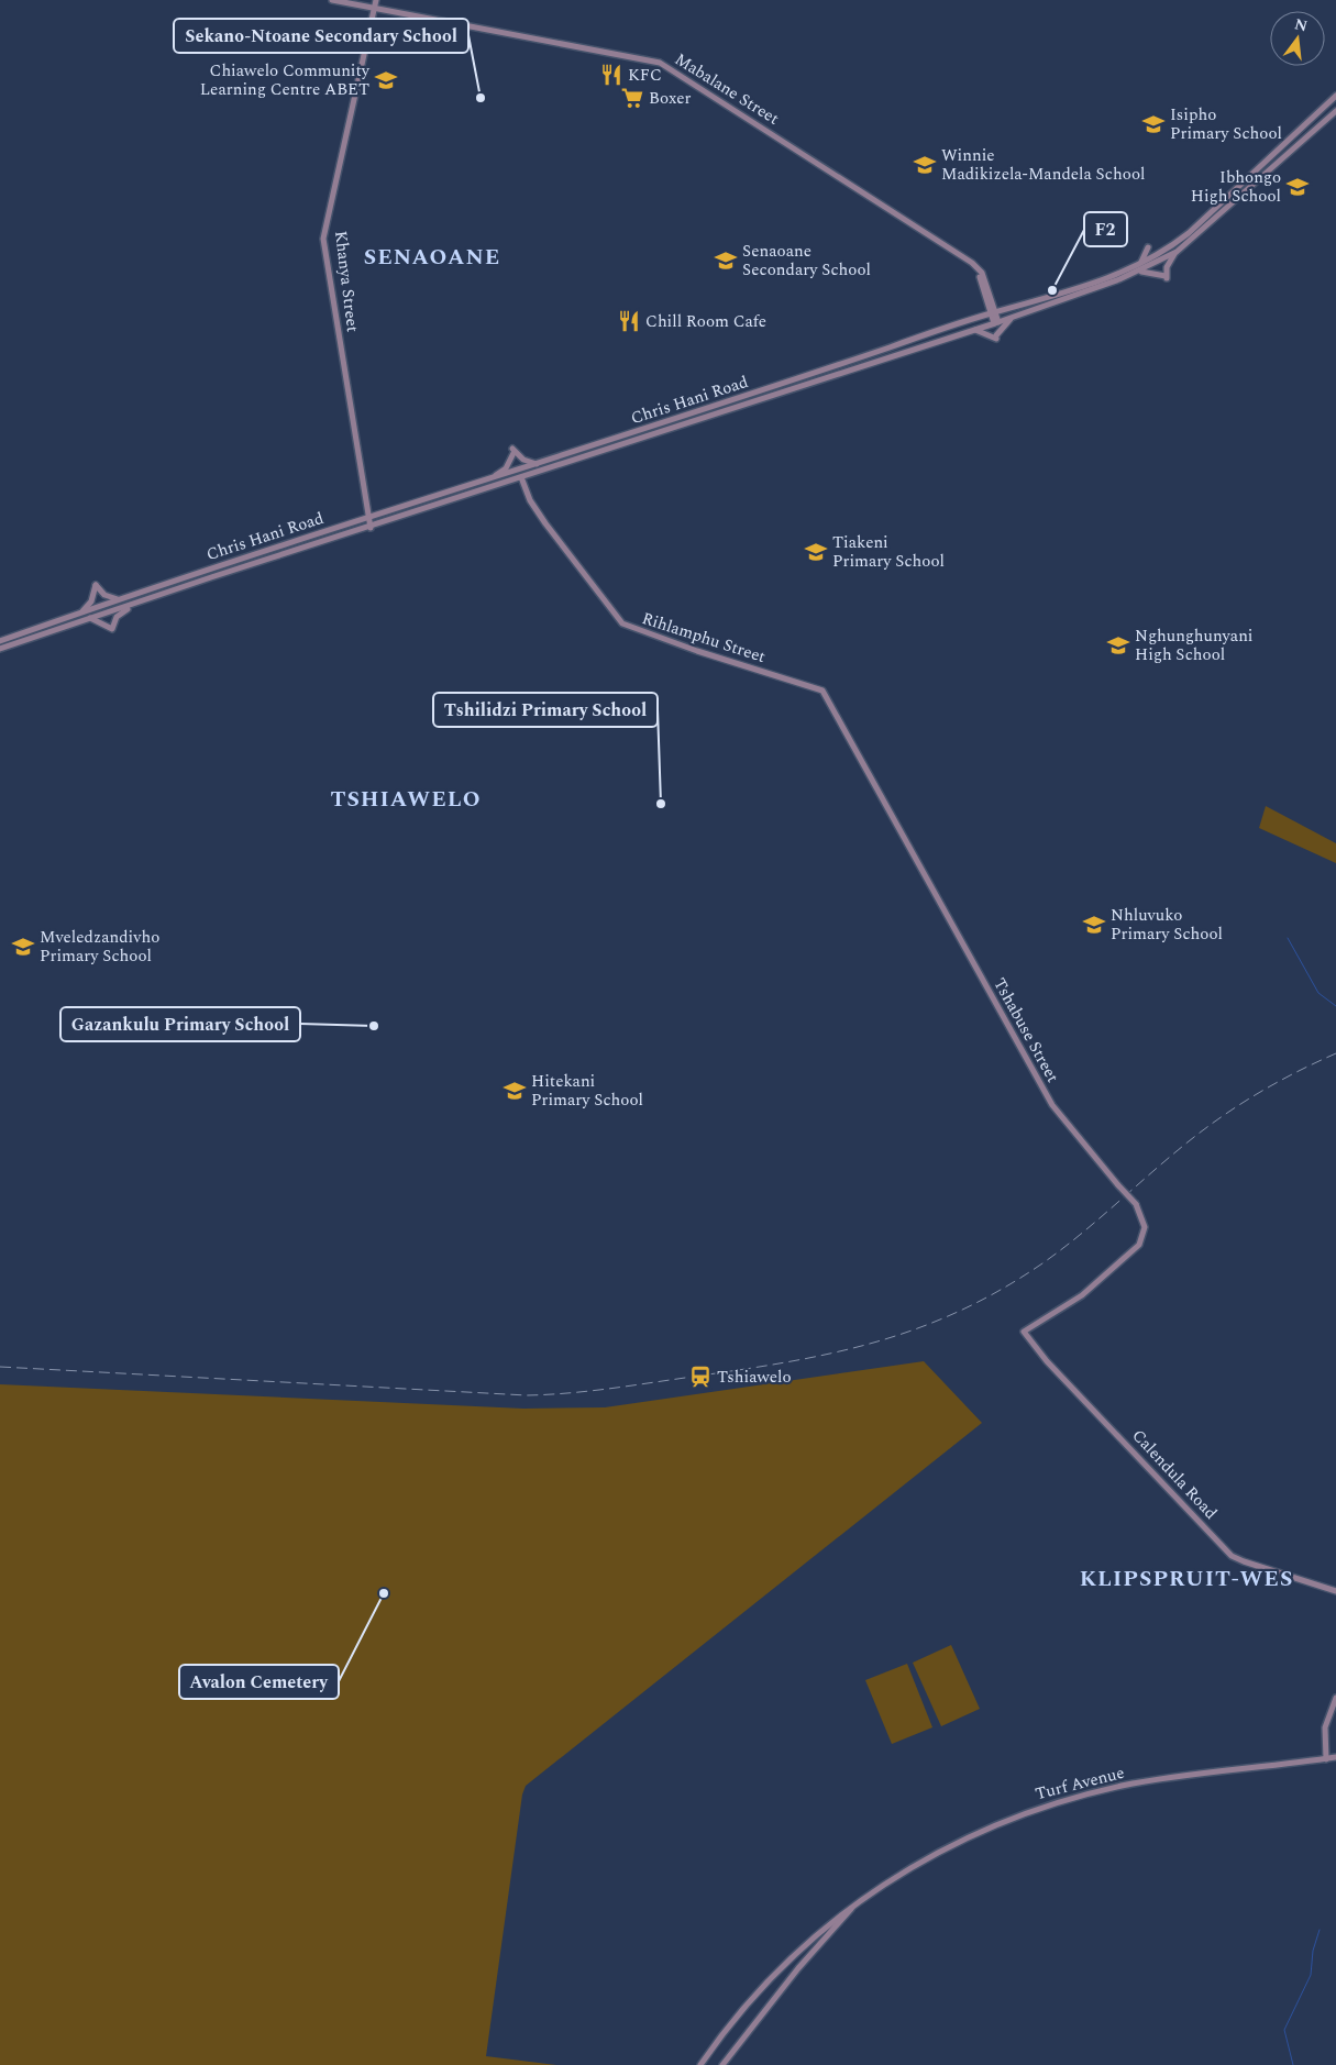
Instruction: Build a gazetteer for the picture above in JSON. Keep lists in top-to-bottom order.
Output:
{
  "streets": {
    "main road": [
      "Mabalane Street",
      "Khanya Street",
      "Chris Hani Road",
      "Rihlamphu Street",
      "Tshabuse Street",
      "Calendula Road",
      "Turf Avenue"
    ]
  },
  "crossings": [
    ["Mabalane Street", "Khanya Street"],
    ["Mabalane Street", "Chris Hani Road"],
    ["Khanya Street", "Chris Hani Road"],
    ["Chris Hani Road", "Rihlamphu Street"],
    ["Rihlamphu Street", "Tshabuse Street"],
    ["Tshabuse Street", "Calendula Road"]
  ],
  "districts": ["SENAOANE", "TSHIAWELO", "KLIPSPRUIT-WES"],
  "places": {
    "restaurant": ["KFC", "Chill Room Cafe"],
    "school or university": [
      "Chiawelo Community Learning Centre ABET",
      "Isipho Primary School",
      "Winnie Madikizela-Mandela School",
      "Ibhongo High School",
      "Senaoane Secondary School",
      "Tiakeni Primary School",
      "Nghunghunyani High School",
      "Nhluvuko Primary School",
      "Mveledzandivho Primary School",
      "Hitekani Primary School"
    ],
    "other": [
      "Sekano-Ntoane Secondary School",
      "F2",
      "Tshilidzi Primary School",
      "Gazankulu Primary School",
      "Avalon Cemetery"
    ],
    "supermarket": ["Boxer"],
    "station": ["Tshiawelo"]
  },
  "north": "top"
}
